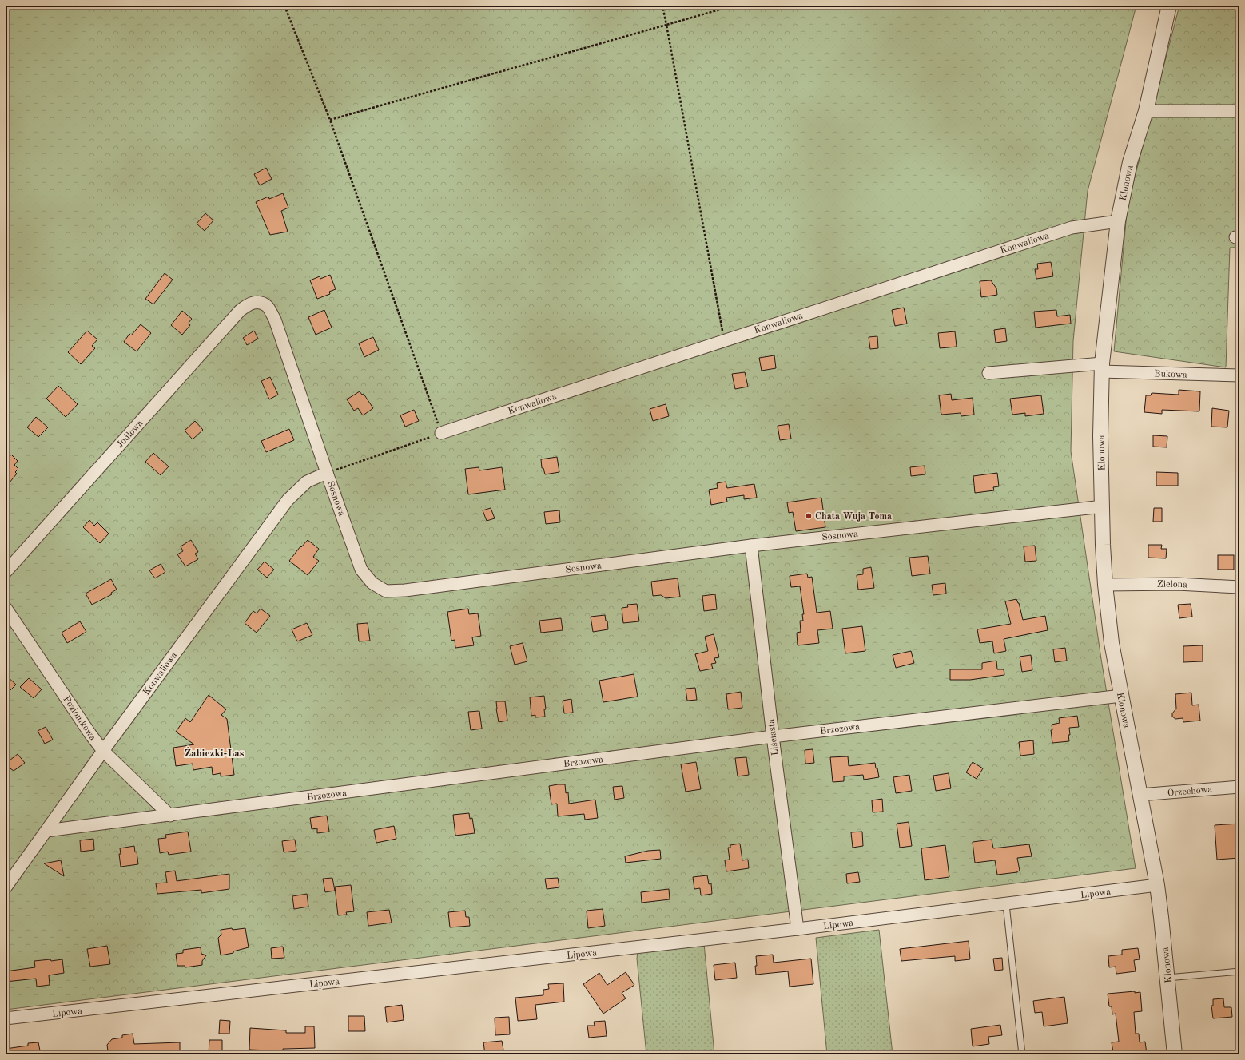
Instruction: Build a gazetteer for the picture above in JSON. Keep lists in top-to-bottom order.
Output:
{
  "streets": {
    "street": [
      "Klonowa",
      "Konwaliowa",
      "Bukowa",
      "Jodłowa",
      "Sosnowa",
      "Zielona",
      "Poziomkowa",
      "Brzozowa",
      "Liściasta",
      "Orzechowa",
      "Lipowa"
    ]
  },
  "crossings": [
    ["Klonowa", "Konwaliowa"],
    ["Klonowa", "Bukowa"],
    ["Klonowa", "Sosnowa"],
    ["Klonowa", "Zielona"],
    ["Klonowa", "Brzozowa"],
    ["Klonowa", "Orzechowa"],
    ["Klonowa", "Lipowa"],
    ["Konwaliowa", "Sosnowa"],
    ["Konwaliowa", "Poziomkowa"],
    ["Konwaliowa", "Brzozowa"],
    ["Jodłowa", "Sosnowa"],
    ["Sosnowa", "Liściasta"],
    ["Poziomkowa", "Brzozowa"],
    ["Brzozowa", "Liściasta"],
    ["Liściasta", "Lipowa"]
  ],
  "districts": ["Żabiczki-Las"],
  "places": ["Chata Wuja Toma"]
}
